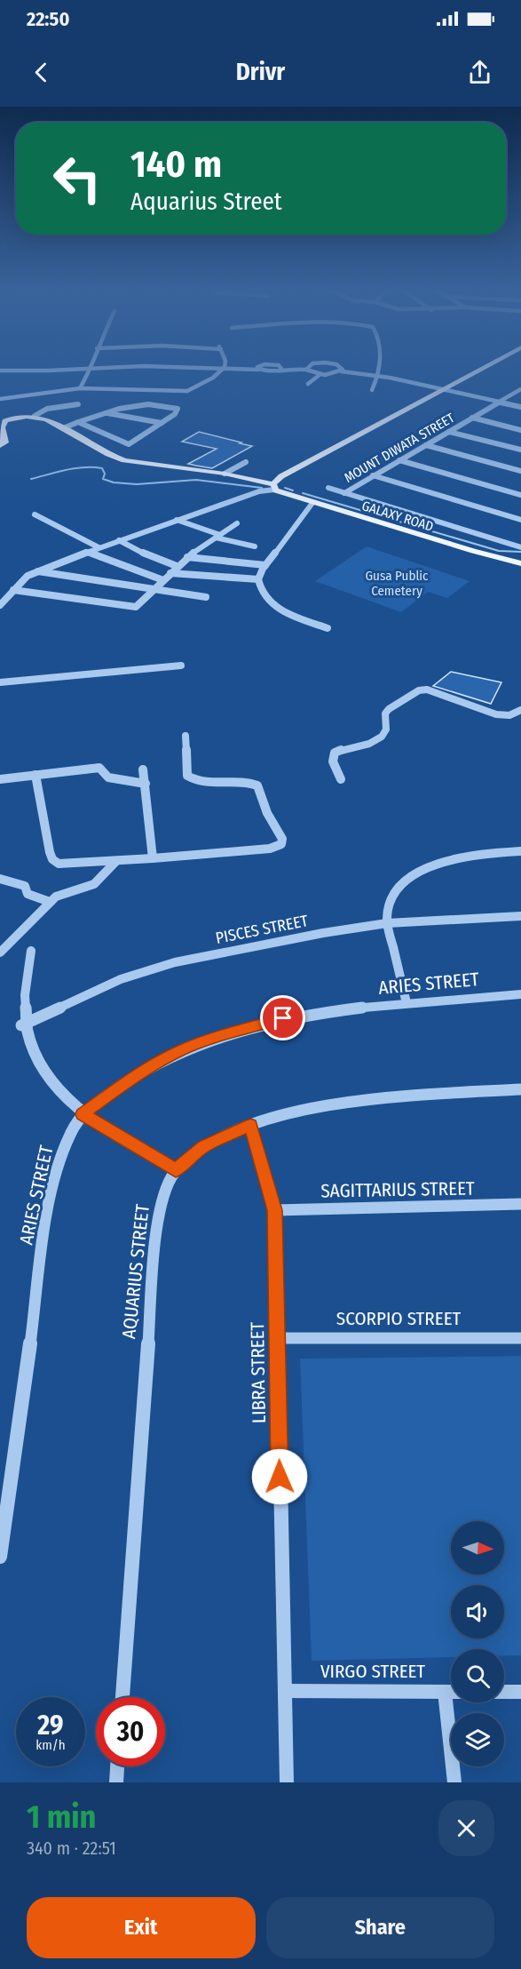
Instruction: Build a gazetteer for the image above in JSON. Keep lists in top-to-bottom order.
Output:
{
  "streets": {
    "main road": ["GALAXY ROAD"],
    "street": [
      "MOUNT DIWATA STREET",
      "PISCES STREET",
      "ARIES STREET",
      "SAGITTARIUS STREET",
      "AQUARIUS STREET",
      "SCORPIO STREET",
      "LIBRA STREET",
      "VIRGO STREET"
    ]
  },
  "crossings": [
    ["SAGITTARIUS STREET", "LIBRA STREET"],
    ["AQUARIUS STREET", "LIBRA STREET"],
    ["SCORPIO STREET", "LIBRA STREET"],
    ["LIBRA STREET", "VIRGO STREET"]
  ],
  "parks": ["Gusa Public Cemetery"],
  "north": "right",
  "page": {
    "status": "22:50",
    "header": "Drivr",
    "turn": ["140 m", "Aquarius Street"],
    "speed": "29 km/h",
    "limit": "30",
    "heading": ["1 min", "340 m · 22:51"],
    "buttons": ["Exit", "Share"]
  }
}
